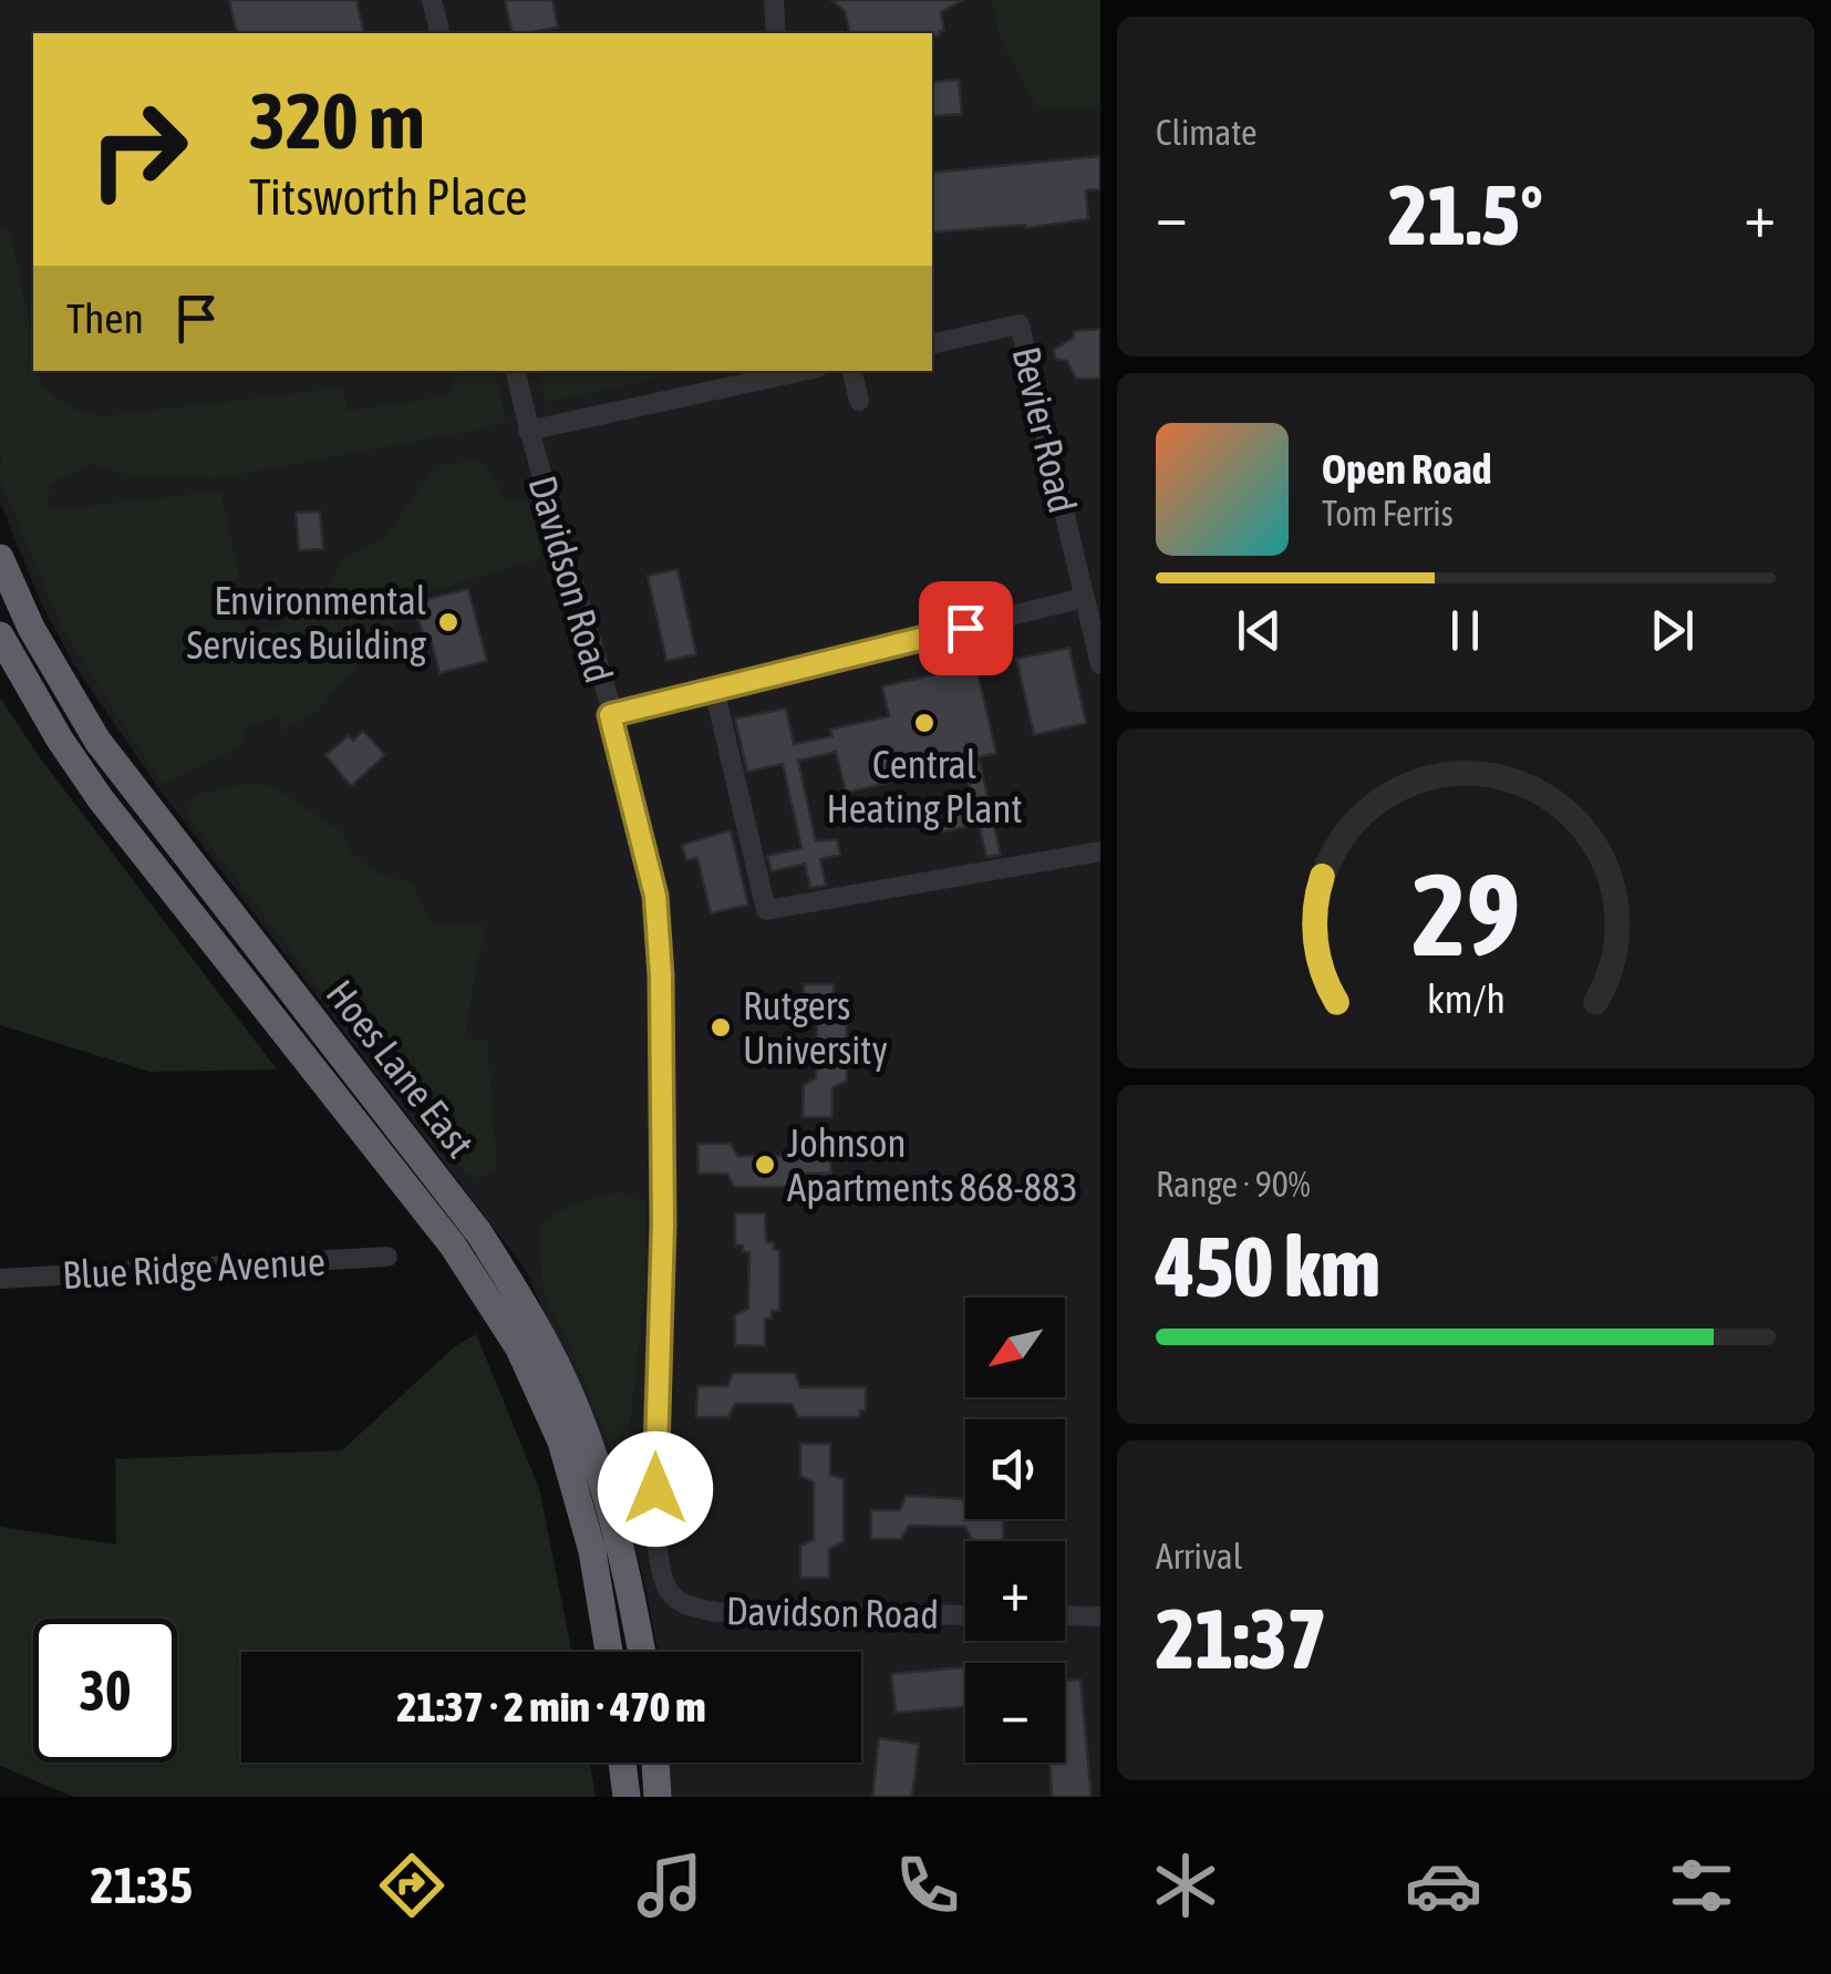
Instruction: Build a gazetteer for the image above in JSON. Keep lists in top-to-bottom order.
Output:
{
  "streets": {
    "highway": ["Hoes Lane East"],
    "street": ["Bevier Road", "Davidson Road", "Blue Ridge Avenue"]
  },
  "places": [
    "Environmental Services Building",
    "Central Heating Plant",
    "Rutgers University",
    "Johnson Apartments 868-883"
  ],
  "north": "bottom left",
  "page": {
    "tile": [
      "Climate",
      ["Range · 90%", "450 km"],
      ["Arrival", "21:37"]
    ],
    "turn": ["320 m", "Titsworth Place"],
    "heat": ["−", "21.5°", "+"],
    "then": "Then",
    "song": ["Open Road", "Tom Ferris"],
    "map_buttons": ["+", "−"],
    "limit": "30",
    "trip": "21:37 · 2 min · 470 m",
    "tabs": "21:35",
    "gauge": ["29", "km/h"]
  }
}
